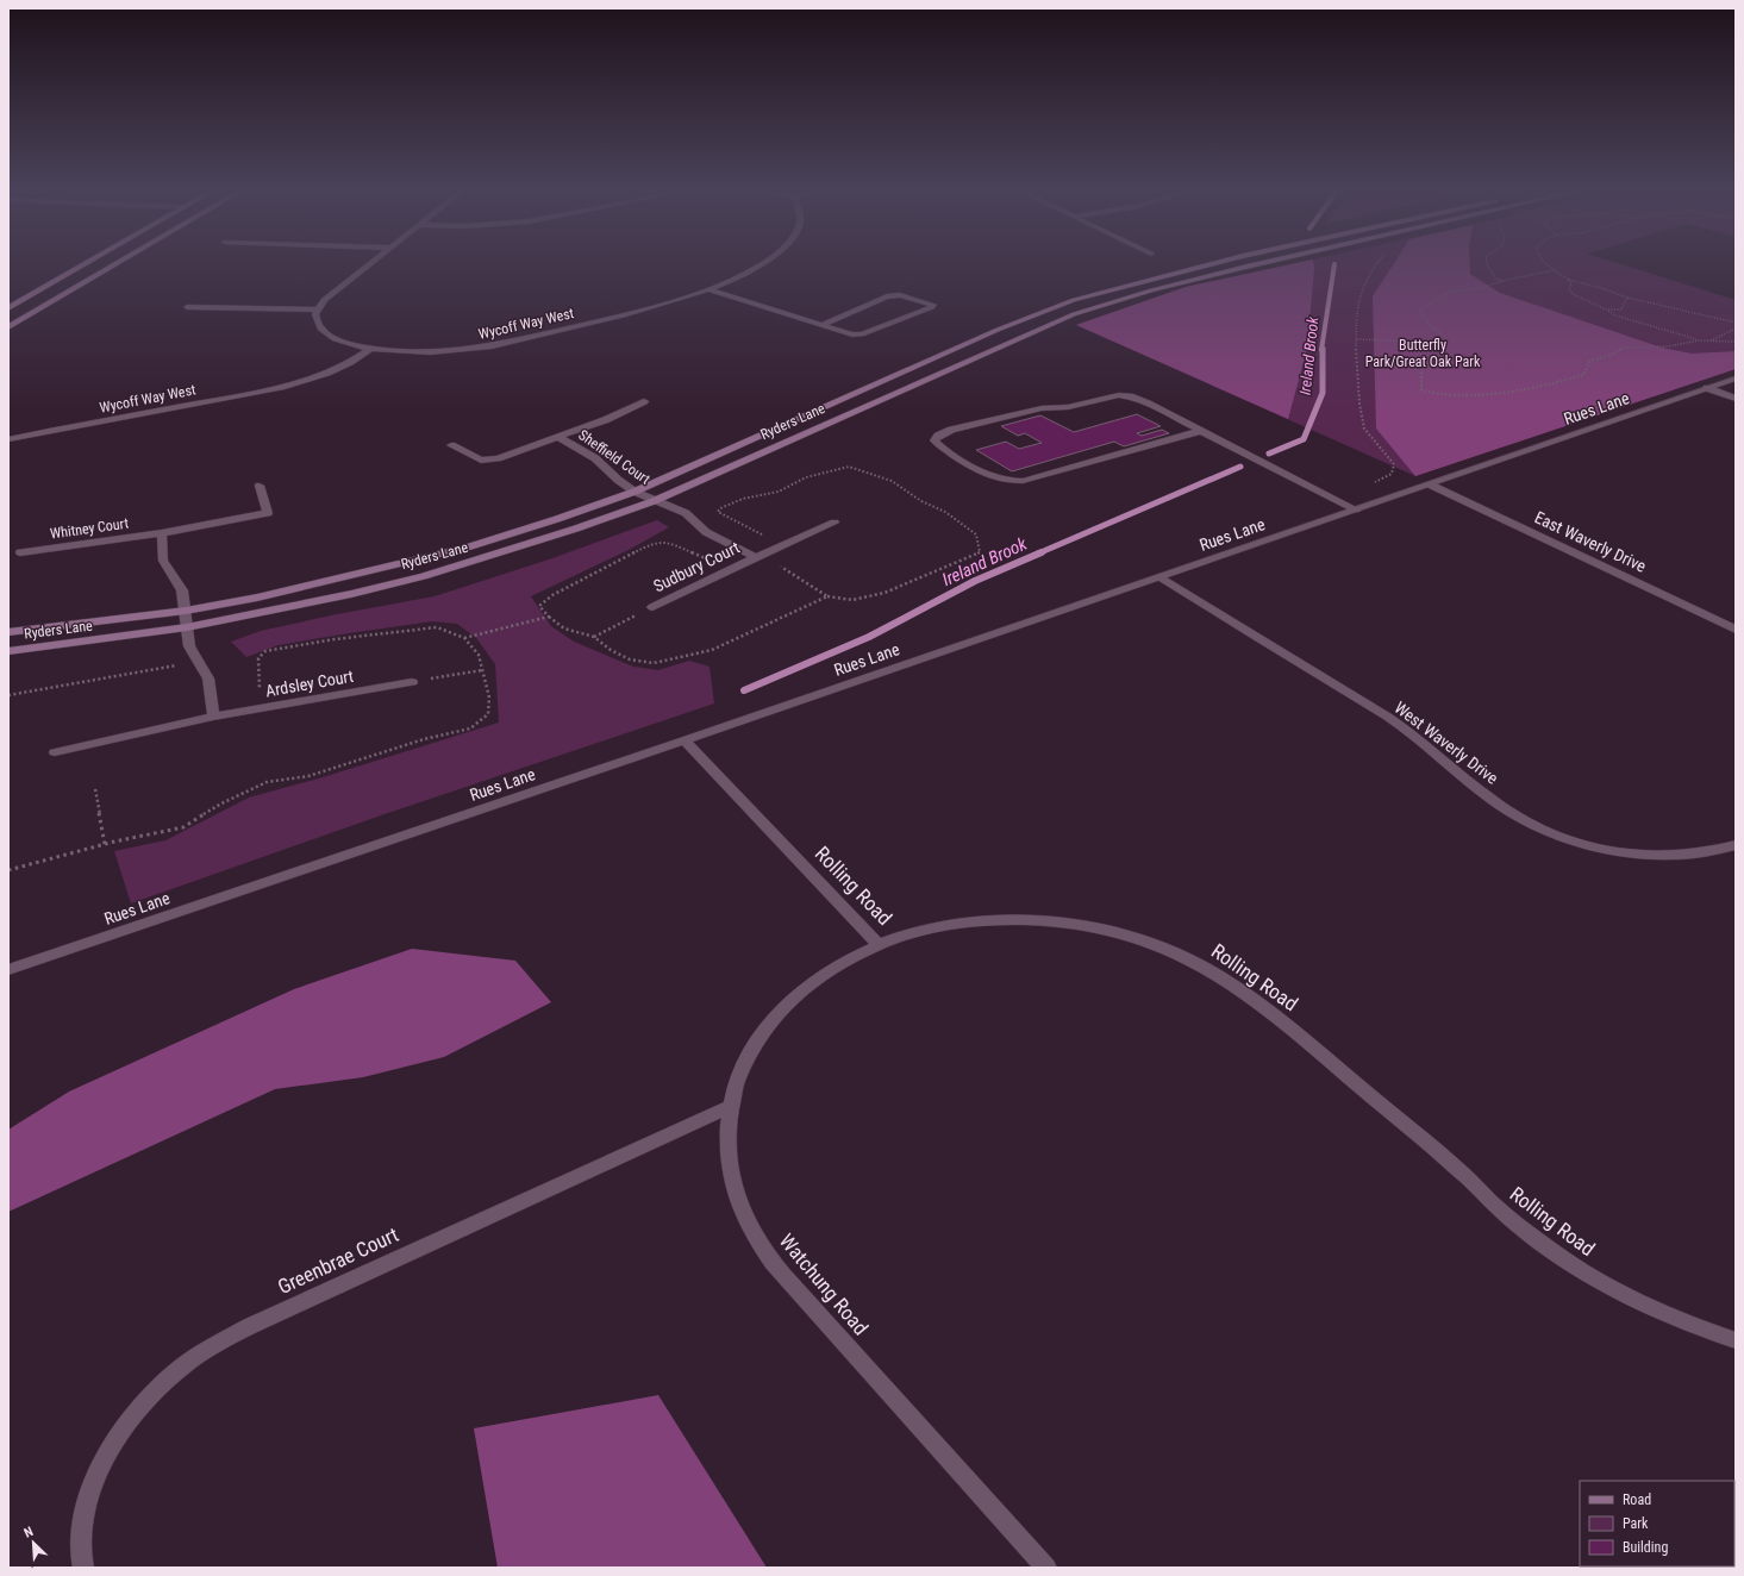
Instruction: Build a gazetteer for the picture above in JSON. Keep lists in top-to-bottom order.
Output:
{
  "streets": {
    "main road": ["Ryders Lane"],
    "street": [
      "Wycoff Way West",
      "Rues Lane",
      "Sheffield Court",
      "Whitney Court",
      "East Waverly Drive",
      "Sudbury Court",
      "Ardsley Court",
      "West Waverly Drive",
      "Rolling Road",
      "Greenbrae Court",
      "Watchung Road"
    ]
  },
  "crossings": [
    ["Rues Lane", "East Waverly Drive"],
    ["Rues Lane", "West Waverly Drive"],
    ["Rues Lane", "Rolling Road"],
    ["Ryders Lane", "Sheffield Court"],
    ["Ryders Lane", "Sudbury Court"],
    ["Sheffield Court", "Sudbury Court"],
    ["Rolling Road", "Watchung Road"],
    ["Greenbrae Court", "Watchung Road"]
  ],
  "water": ["Ireland Brook"],
  "parks": ["Butterfly Park/Great Oak Park"],
  "legend": ["Road", "Park", "Building"],
  "north": "top left"
}
